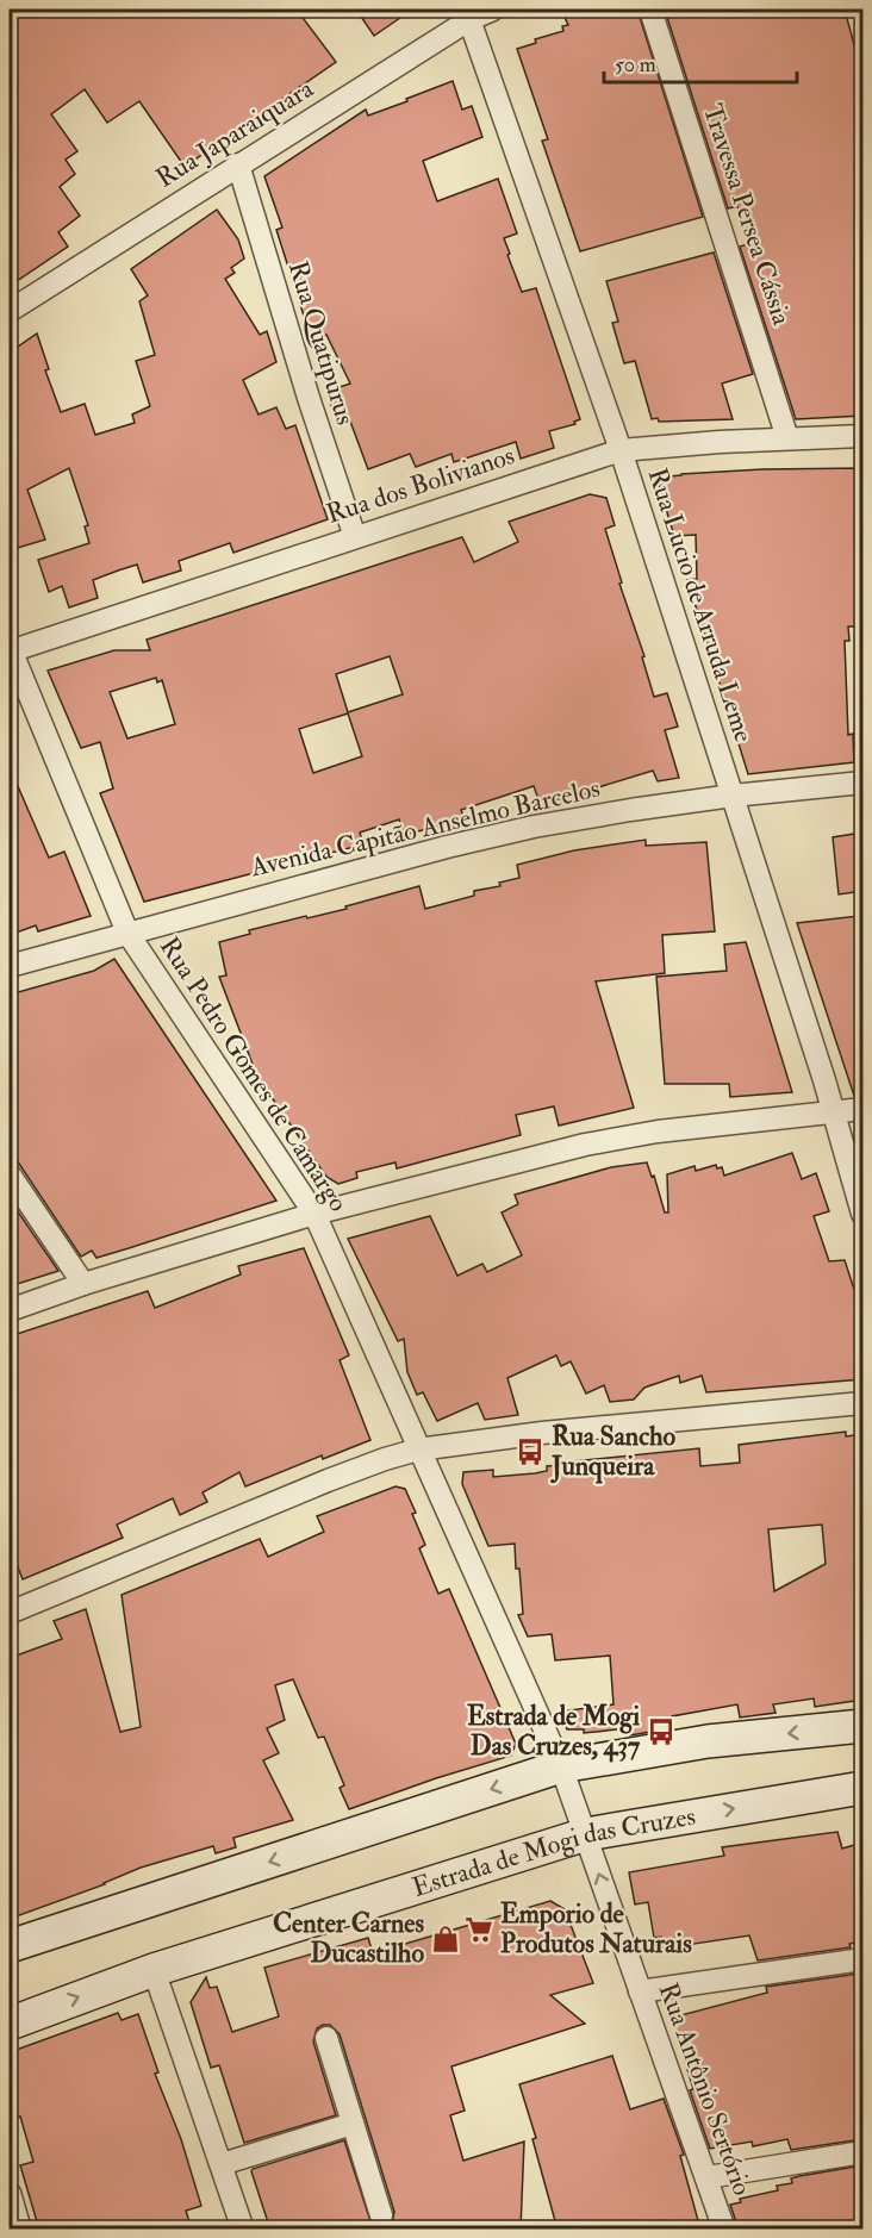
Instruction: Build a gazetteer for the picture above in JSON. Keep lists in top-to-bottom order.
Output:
{
  "streets": {
    "main road": ["Estrada de Mogi das Cruzes"],
    "street": [
      "Rua Japaraiquara",
      "Travessa Persea Cássia",
      "Rua Quatipurus",
      "Rua dos Bolivianos",
      "Rua Lucio de Arruda Leme",
      "Avenida Capitão Anselmo Barcelos",
      "Rua Pedro Gomes de Camargo",
      "Rua Antônio Sertório"
    ]
  },
  "crossings": [
    ["Rua Japaraiquara", "Rua Quatipurus"],
    ["Rua Japaraiquara", "Rua Lucio de Arruda Leme"],
    ["Travessa Persea Cássia", "Rua dos Bolivianos"],
    ["Rua Quatipurus", "Rua dos Bolivianos"],
    ["Rua dos Bolivianos", "Rua Lucio de Arruda Leme"],
    ["Rua dos Bolivianos", "Rua Pedro Gomes de Camargo"],
    ["Rua Lucio de Arruda Leme", "Avenida Capitão Anselmo Barcelos"],
    ["Avenida Capitão Anselmo Barcelos", "Rua Pedro Gomes de Camargo"],
    ["Rua Pedro Gomes de Camargo", "Rua Antônio Sertório"],
    ["Estrada de Mogi das Cruzes", "Rua Antônio Sertório"]
  ],
  "places": {
    "bus stop": ["Rua Sancho Junqueira", "Estrada de Mogi Das Cruzes, 437"],
    "supermarket": ["Emporio de Produtos Naturais"],
    "shop": ["Center Carnes Ducastilho"]
  },
  "scale_bar": "50 m"
}
